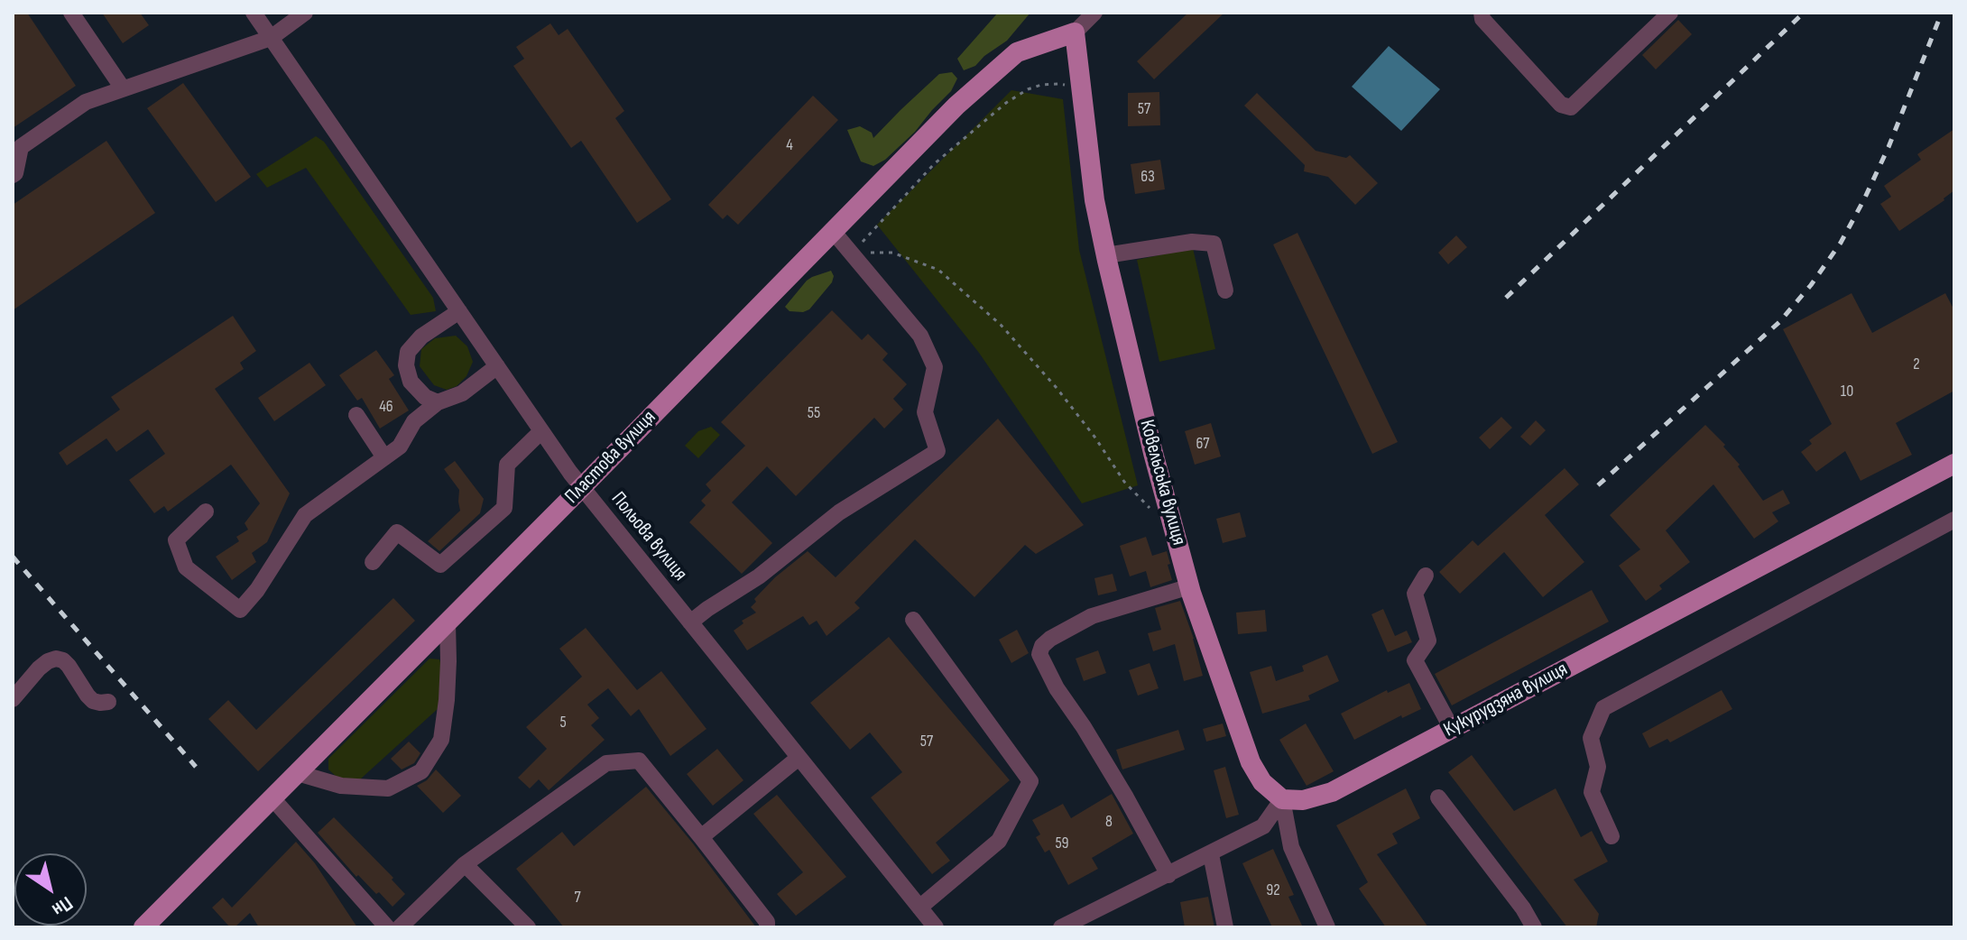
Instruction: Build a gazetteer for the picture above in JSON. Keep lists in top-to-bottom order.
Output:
{
  "streets": {
    "main road": ["Пластова вулиця", "Ковельська вулиця", "Кукурудзяна вулиця"],
    "street": ["Польова вулиця"]
  },
  "crossings": [
    ["Пластова вулиця", "Ковельська вулиця"],
    ["Пластова вулиця", "Польова вулиця"],
    ["Ковельська вулиця", "Кукурудзяна вулиця"]
  ],
  "house_numbers": [
    "57",
    "4",
    "63",
    "2",
    "10",
    "46",
    "55",
    "67",
    "5",
    "57",
    "8",
    "59",
    "92",
    "7"
  ],
  "north": "bottom right"
}
